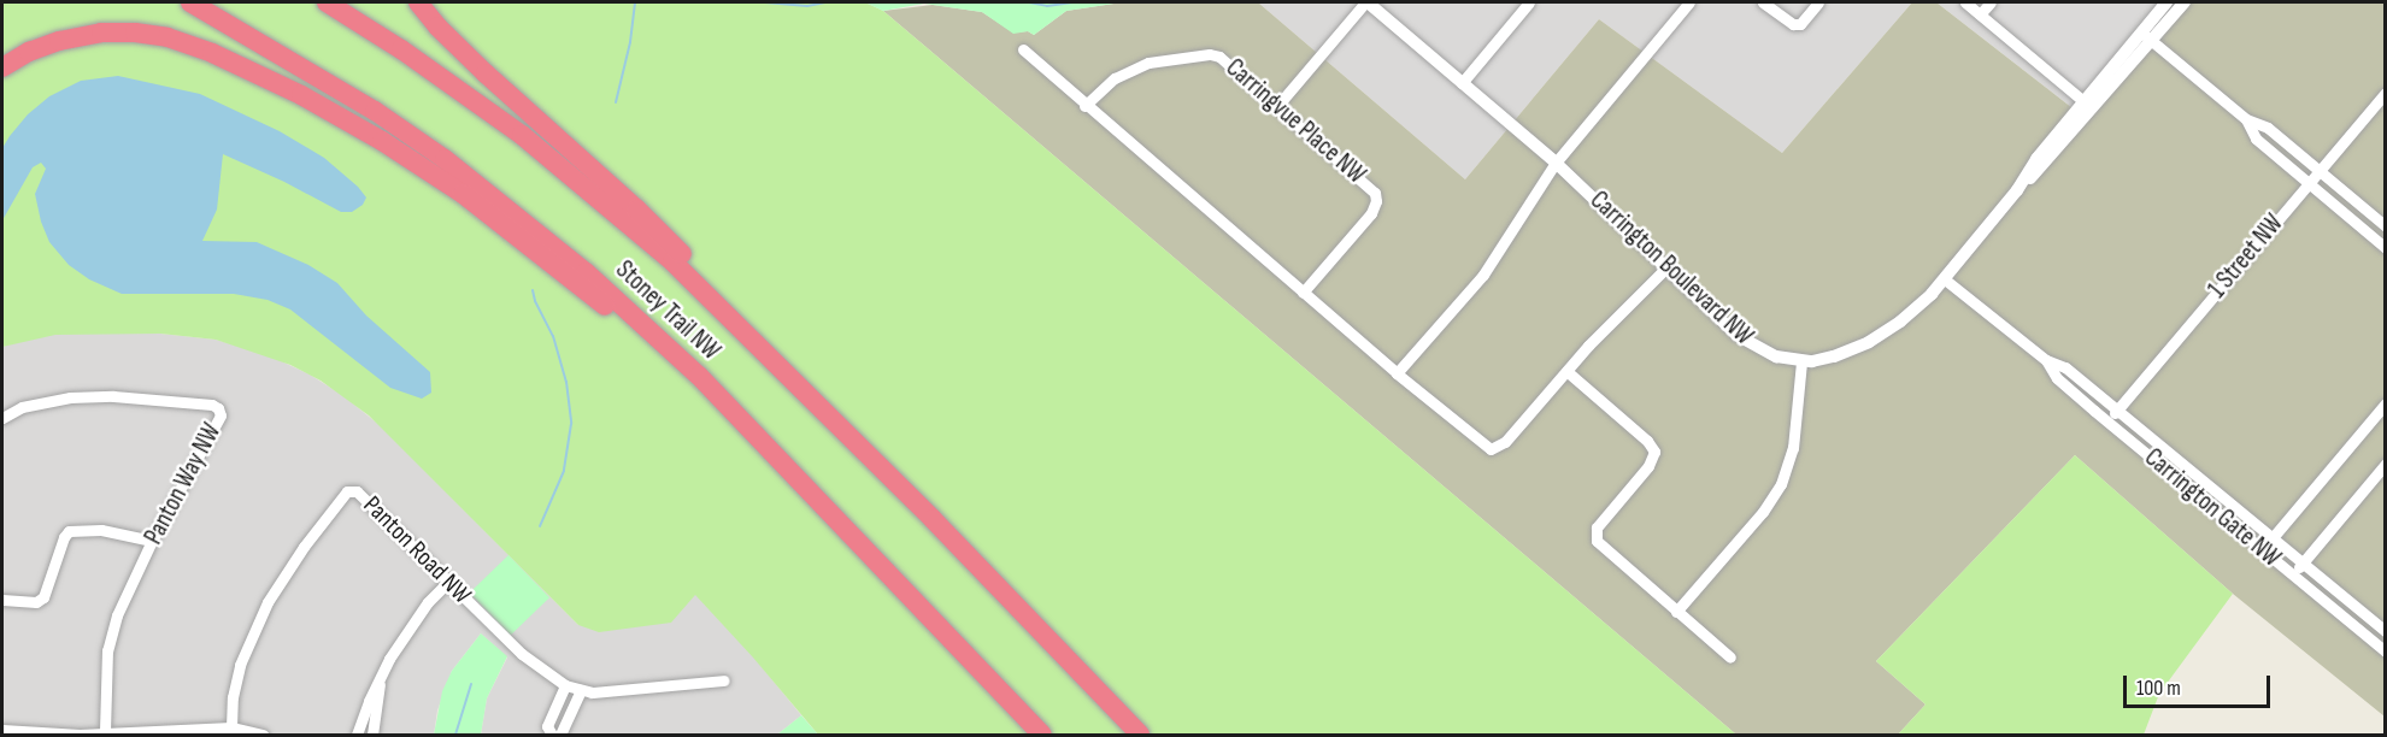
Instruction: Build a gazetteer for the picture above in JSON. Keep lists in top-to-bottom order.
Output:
{
  "streets": {
    "highway": ["Stoney Trail NW"],
    "street": [
      "Carringvue Place NW",
      "1 Street NW",
      "Carrington Boulevard NW",
      "Panton Way NW",
      "Carrington Gate NW",
      "Panton Road NW"
    ]
  },
  "crossings": [
    ["1 Street NW", "Carrington Gate NW"],
    ["Carrington Boulevard NW", "Carrington Gate NW"]
  ],
  "scale_bar": "100 m"
}
